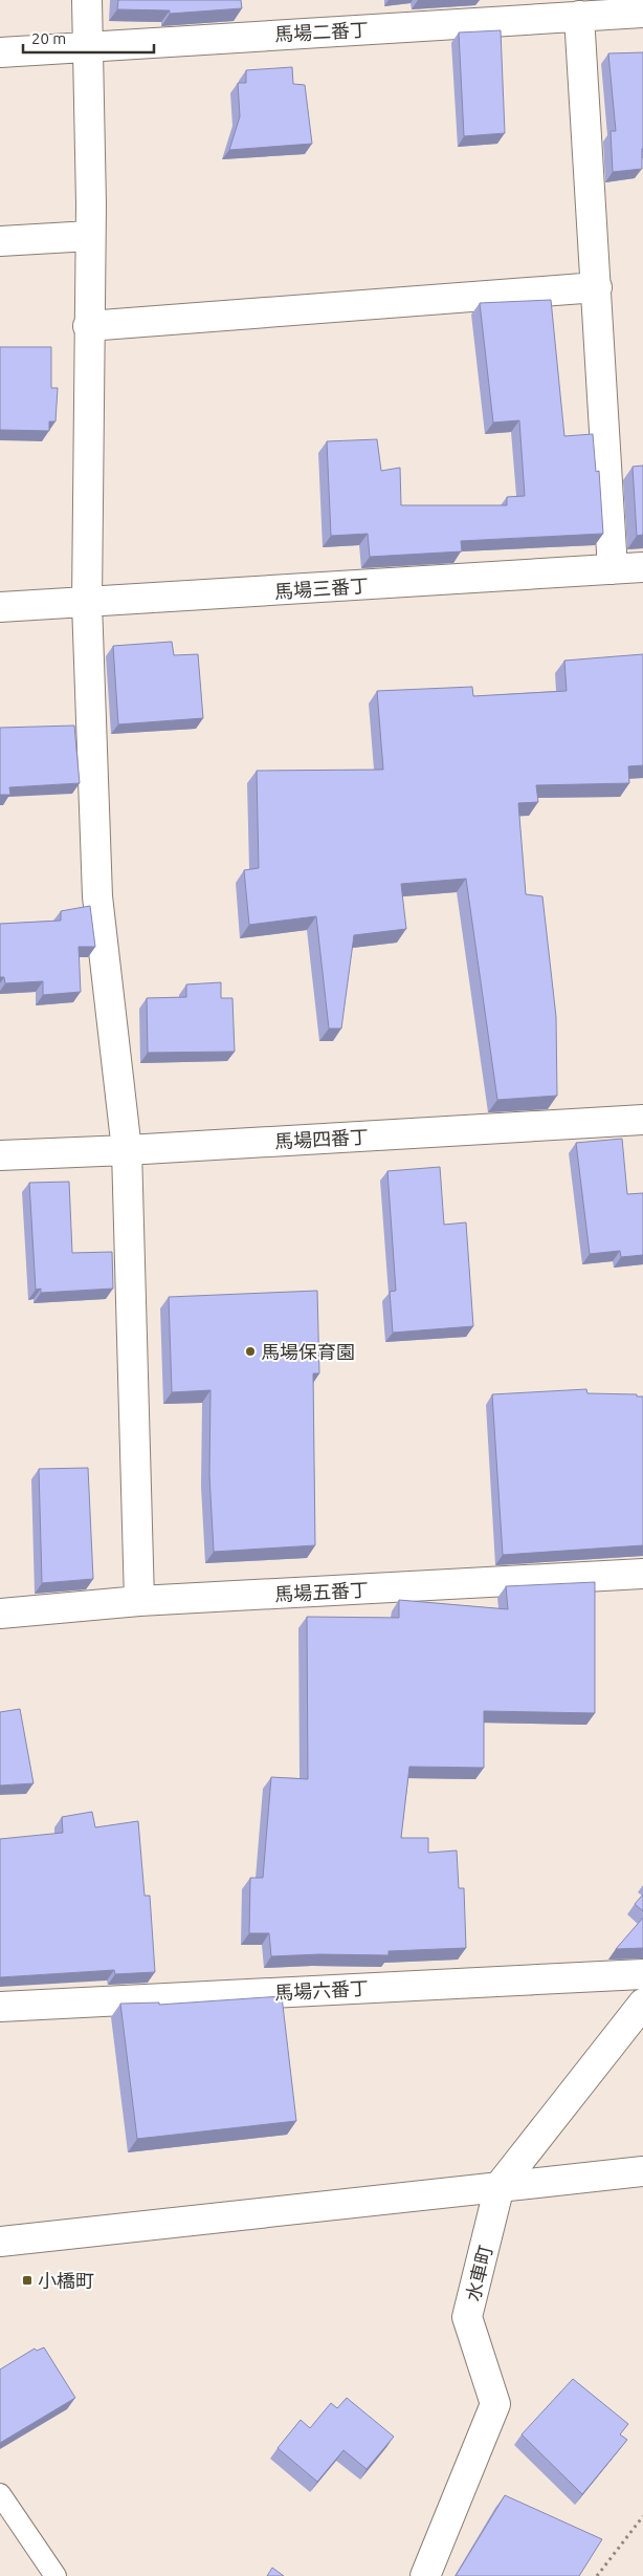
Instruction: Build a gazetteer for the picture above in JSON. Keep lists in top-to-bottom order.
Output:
{
  "streets": {
    "street": [
      "馬場二番丁",
      "馬場三番丁",
      "馬場四番丁",
      "馬場五番丁",
      "馬場六番丁",
      "水車町"
    ]
  },
  "places": {
    "other": ["馬場保育園"],
    "transit": ["小橋町"]
  },
  "scale_bar": "20 m"
}
